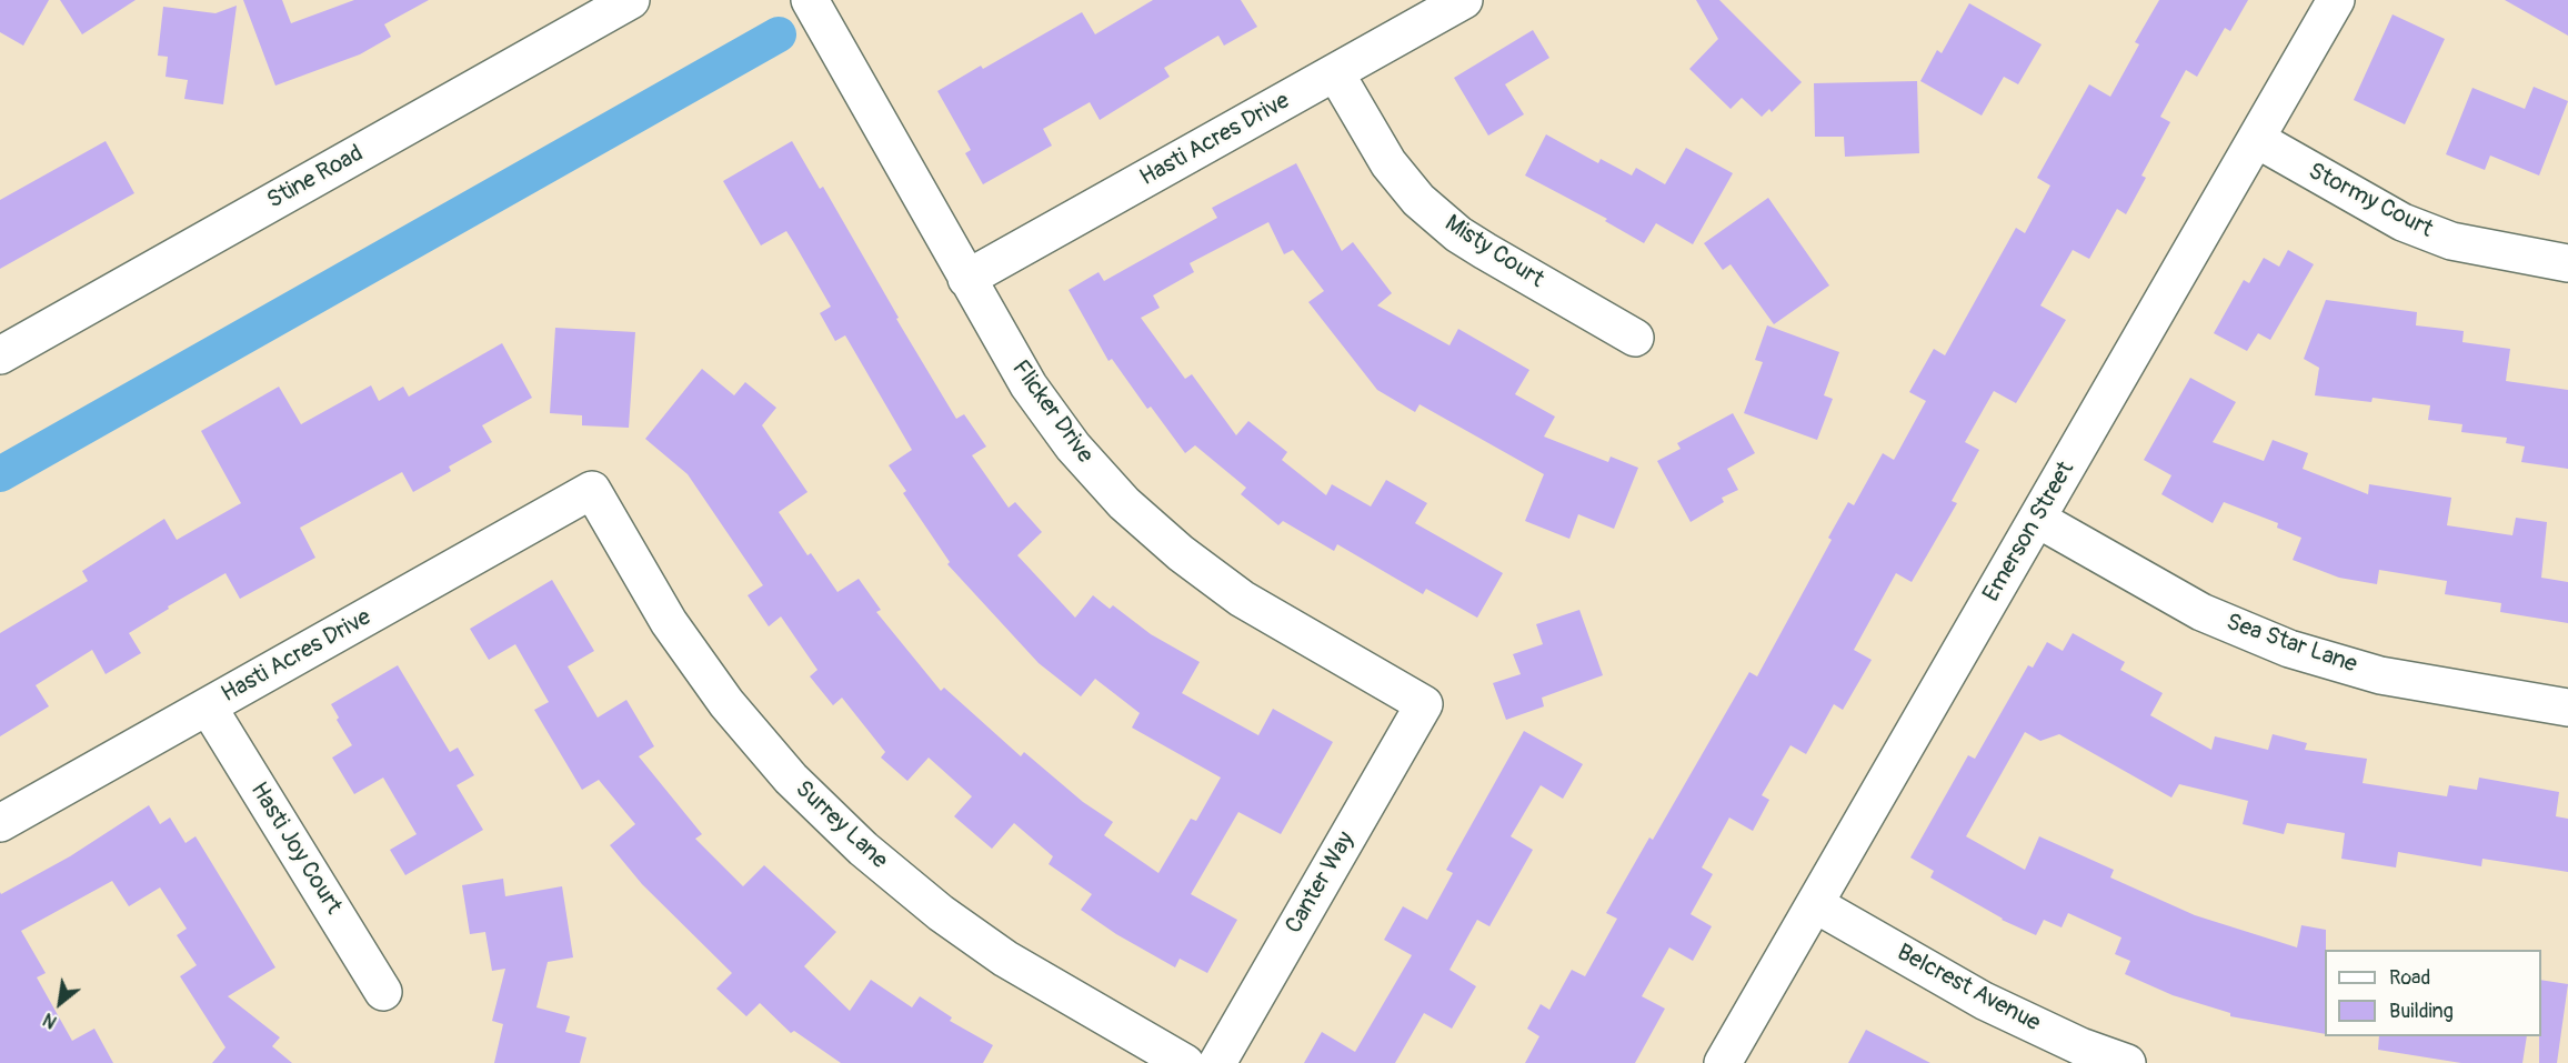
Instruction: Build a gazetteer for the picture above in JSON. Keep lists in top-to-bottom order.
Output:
{
  "streets": {
    "street": [
      "Hasti Acres Drive",
      "Stine Road",
      "Stormy Court",
      "Misty Court",
      "Flicker Drive",
      "Emerson Street",
      "Sea Star Lane",
      "Surrey Lane",
      "Hasti Joy Court",
      "Canter Way",
      "Belcrest Avenue"
    ]
  },
  "crossings": [
    ["Hasti Acres Drive", "Misty Court"],
    ["Hasti Acres Drive", "Flicker Drive"],
    ["Hasti Acres Drive", "Surrey Lane"],
    ["Hasti Acres Drive", "Hasti Joy Court"],
    ["Stormy Court", "Emerson Street"],
    ["Flicker Drive", "Canter Way"],
    ["Emerson Street", "Sea Star Lane"],
    ["Emerson Street", "Belcrest Avenue"]
  ],
  "legend": ["Road", "Building"],
  "north": "bottom left"
}
